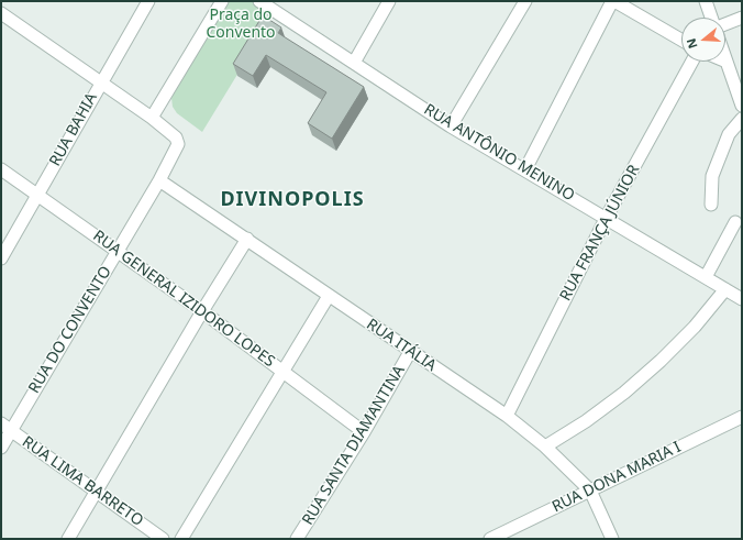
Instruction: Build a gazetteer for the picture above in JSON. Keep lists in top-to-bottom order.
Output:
{
  "streets": {
    "street": [
      "RUA BAHIA",
      "RUA ANTÔNIO MENINO",
      "RUA FRANÇA JÚNIOR",
      "RUA GENERAL IZIDORO LOPES",
      "RUA DO CONVENTO",
      "RUA ITÁLIA",
      "RUA SANTA DIAMANTINA",
      "RUA DONA MARIA I",
      "RUA LIMA BARRETO"
    ]
  },
  "crossings": [
    ["RUA BAHIA", "RUA GENERAL IZIDORO LOPES"],
    ["RUA ANTÔNIO MENINO", "RUA FRANÇA JÚNIOR"],
    ["RUA FRANÇA JÚNIOR", "RUA ITÁLIA"],
    ["RUA GENERAL IZIDORO LOPES", "RUA DO CONVENTO"],
    ["RUA GENERAL IZIDORO LOPES", "RUA SANTA DIAMANTINA"],
    ["RUA DO CONVENTO", "RUA ITÁLIA"],
    ["RUA DO CONVENTO", "RUA LIMA BARRETO"],
    ["RUA ITÁLIA", "RUA SANTA DIAMANTINA"],
    ["RUA ITÁLIA", "RUA DONA MARIA I"]
  ],
  "districts": ["DIVINOPOLIS"],
  "parks": ["Praça do Convento"],
  "north": "left"
}
